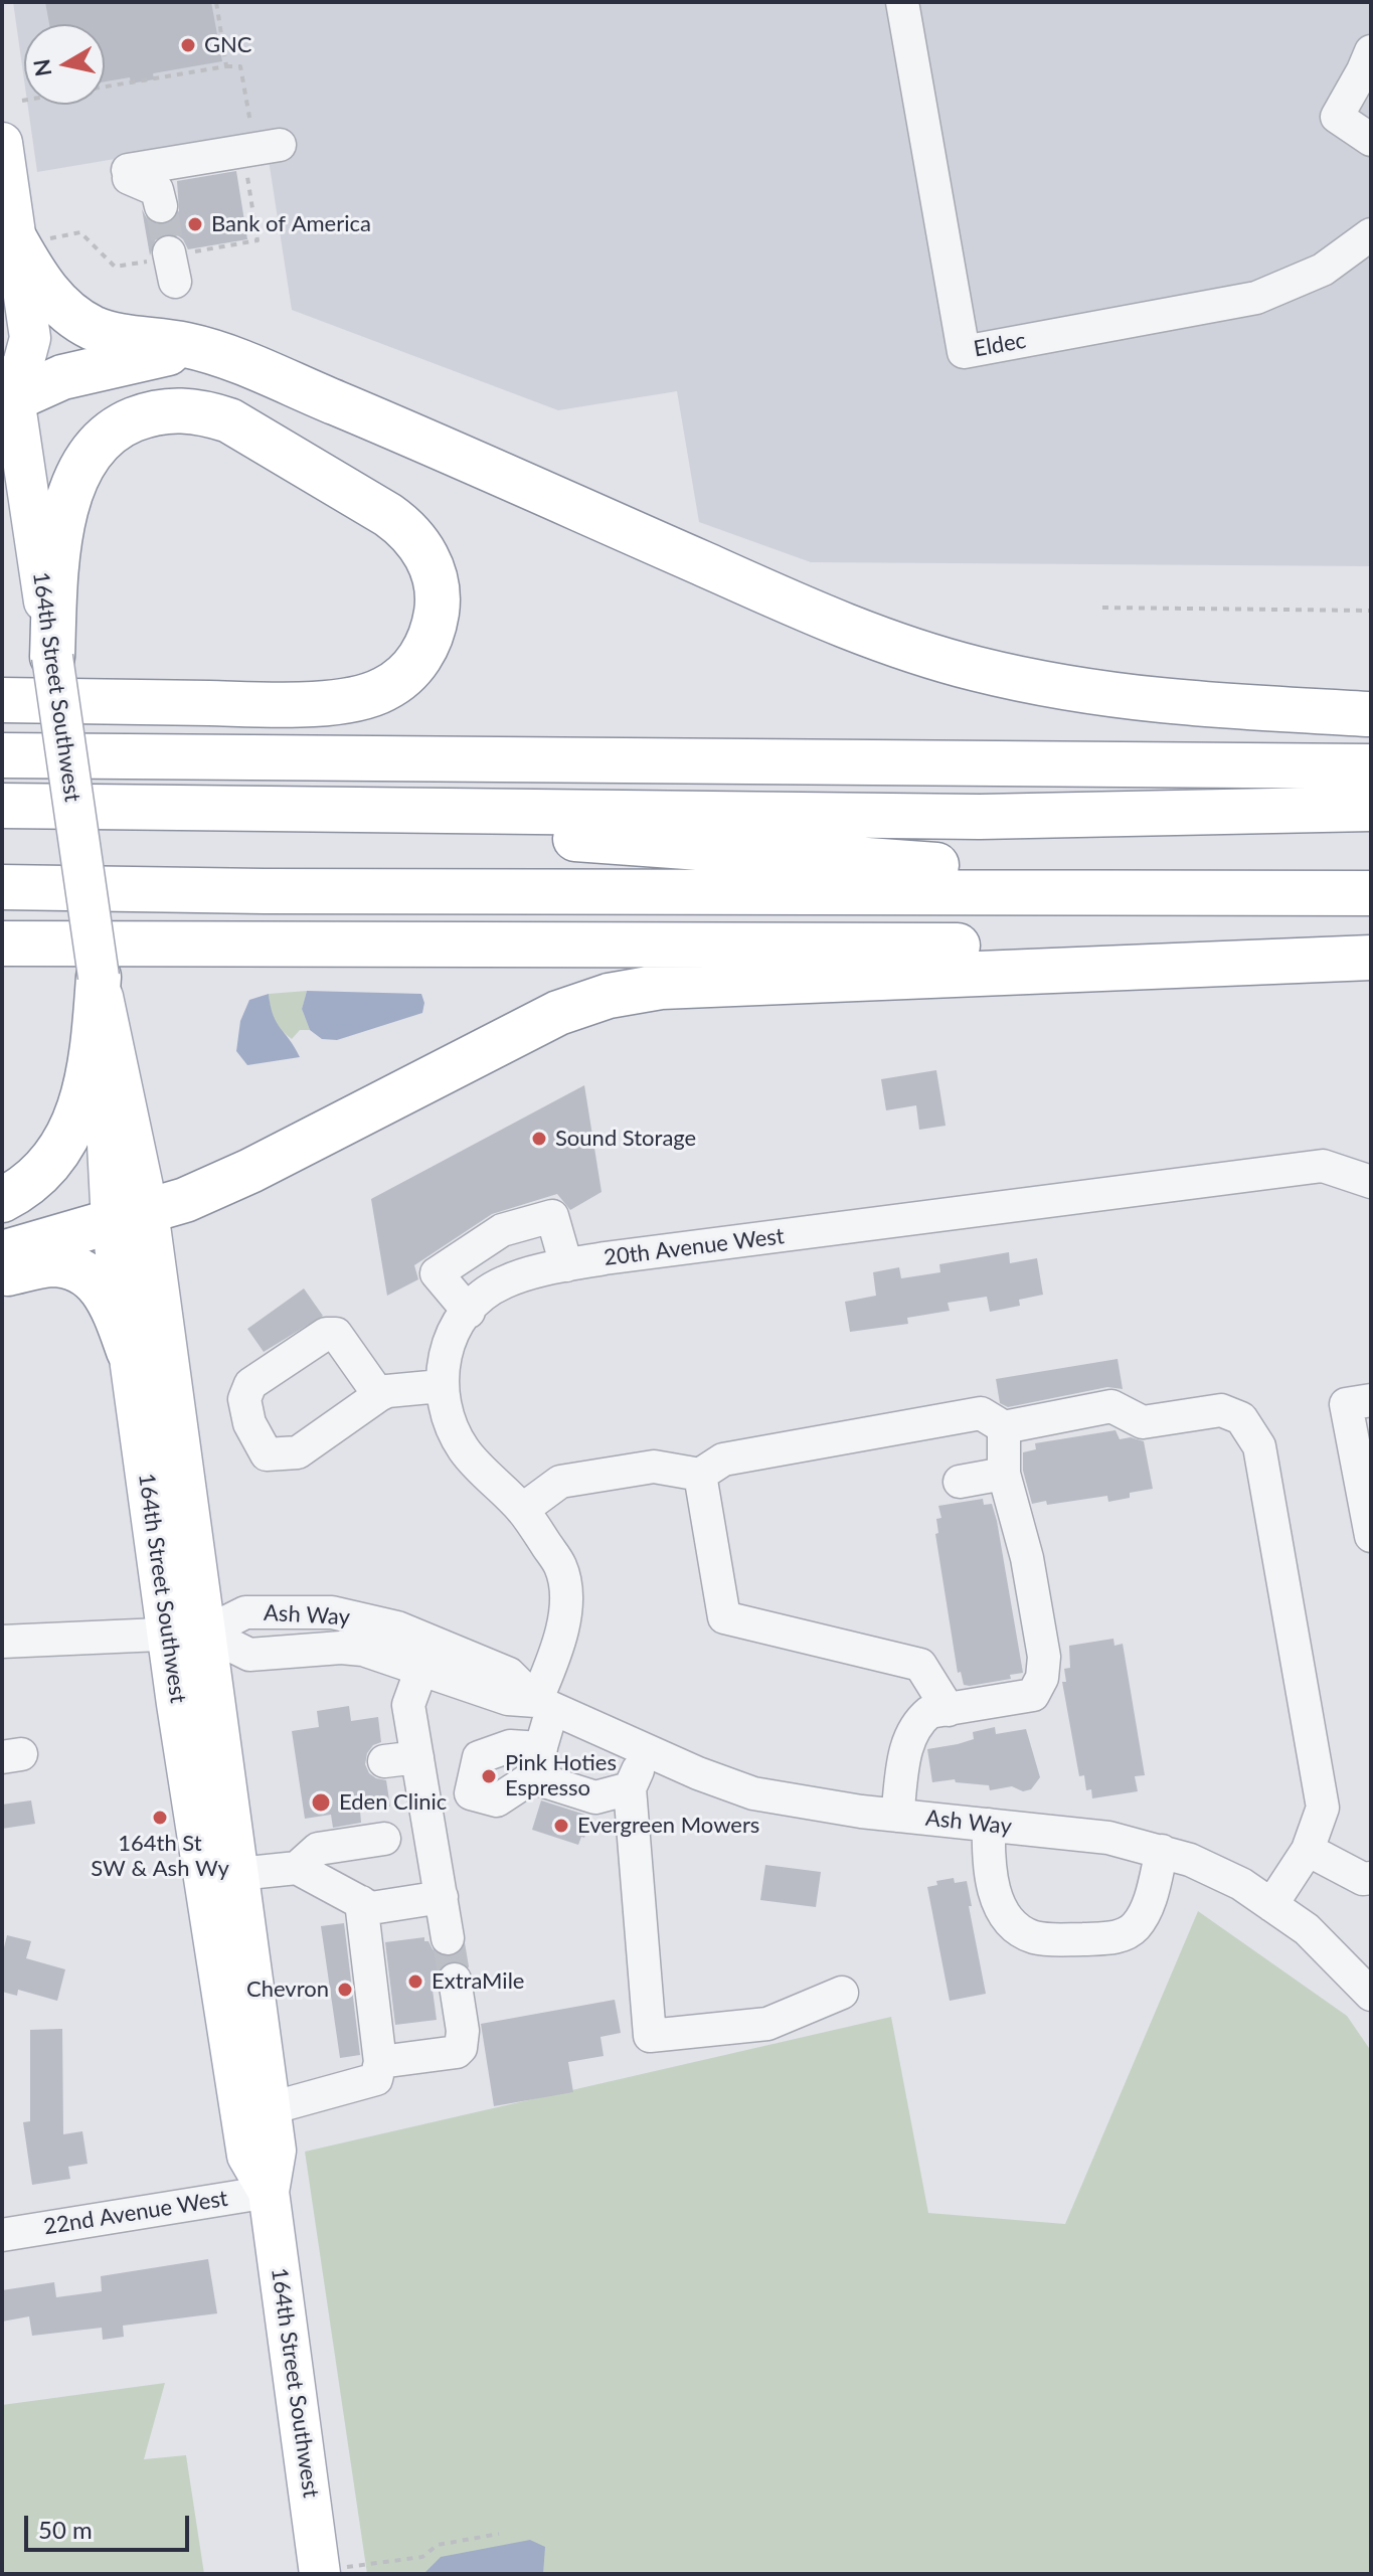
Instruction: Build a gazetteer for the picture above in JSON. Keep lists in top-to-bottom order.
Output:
{
  "streets": {
    "main road": ["164th Street Southwest"],
    "street": [
      "Eldec",
      "20th Avenue West",
      "Ash Way",
      "22nd Avenue West"
    ]
  },
  "crossings": [
    ["164th Street Southwest", "Ash Way"],
    ["164th Street Southwest", "22nd Avenue West"],
    ["20th Avenue West", "Ash Way"]
  ],
  "places": [
    "GNC",
    "Bank of America",
    "Sound Storage",
    "Pink Hoties Espresso",
    "Eden Clinic",
    "164th St SW & Ash Wy",
    "Evergreen Mowers",
    "ExtraMile",
    "Chevron"
  ],
  "scale_bar": "50 m",
  "north": "left"
}
